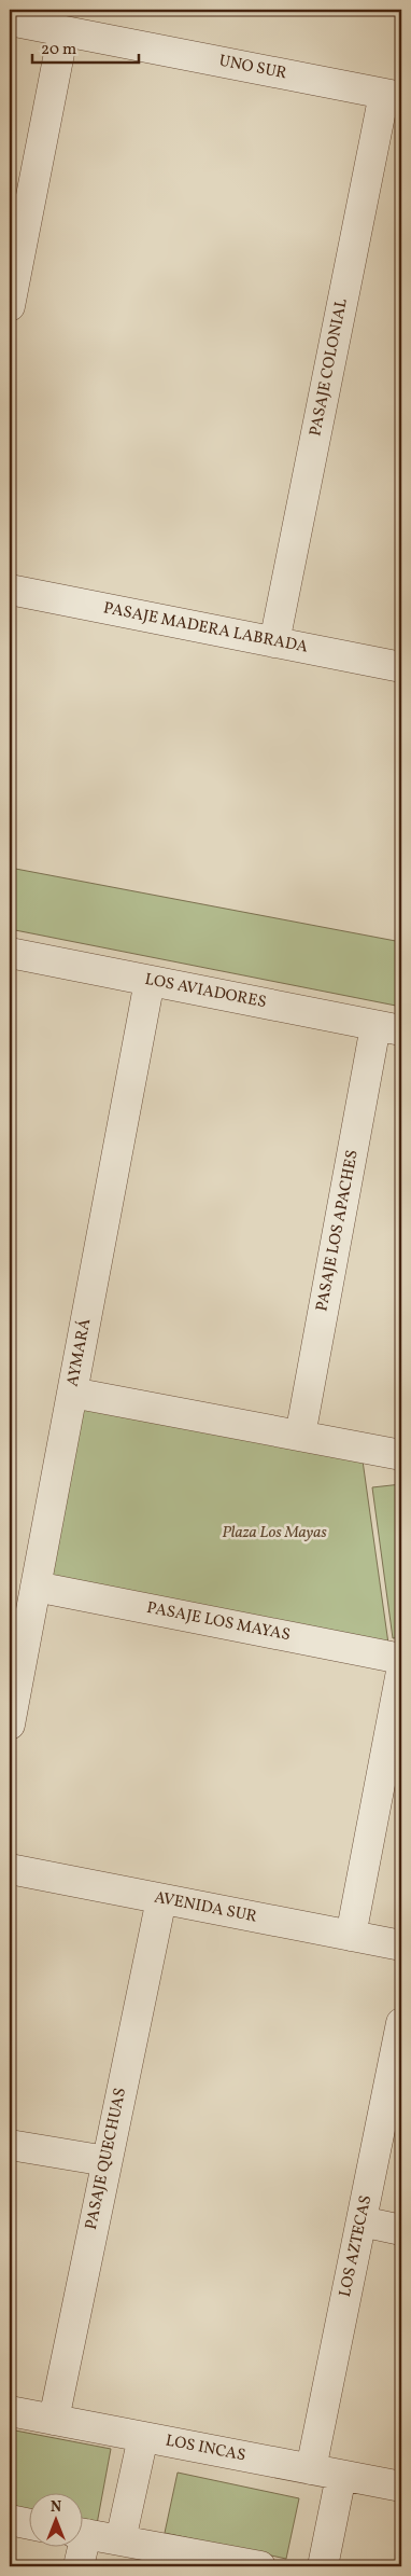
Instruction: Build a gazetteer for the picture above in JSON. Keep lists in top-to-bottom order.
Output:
{
  "streets": {
    "street": [
      "UNO SUR",
      "PASAJE COLONIAL",
      "PASAJE MADERA LABRADA",
      "LOS AVIADORES",
      "PASAJE LOS APACHES",
      "AYMARÁ",
      "PASAJE LOS MAYAS",
      "AVENIDA SUR",
      "PASAJE QUECHUAS",
      "LOS AZTECAS",
      "LOS INCAS"
    ]
  },
  "crossings": [
    ["UNO SUR", "PASAJE COLONIAL"],
    ["PASAJE COLONIAL", "PASAJE MADERA LABRADA"],
    ["LOS AVIADORES", "PASAJE LOS APACHES"],
    ["LOS AVIADORES", "AYMARÁ"],
    ["AYMARÁ", "PASAJE LOS MAYAS"],
    ["AVENIDA SUR", "PASAJE QUECHUAS"],
    ["PASAJE QUECHUAS", "LOS INCAS"],
    ["LOS AZTECAS", "LOS INCAS"]
  ],
  "parks": ["Plaza Los Mayas"],
  "scale_bar": "20 m",
  "north": "top"
}
